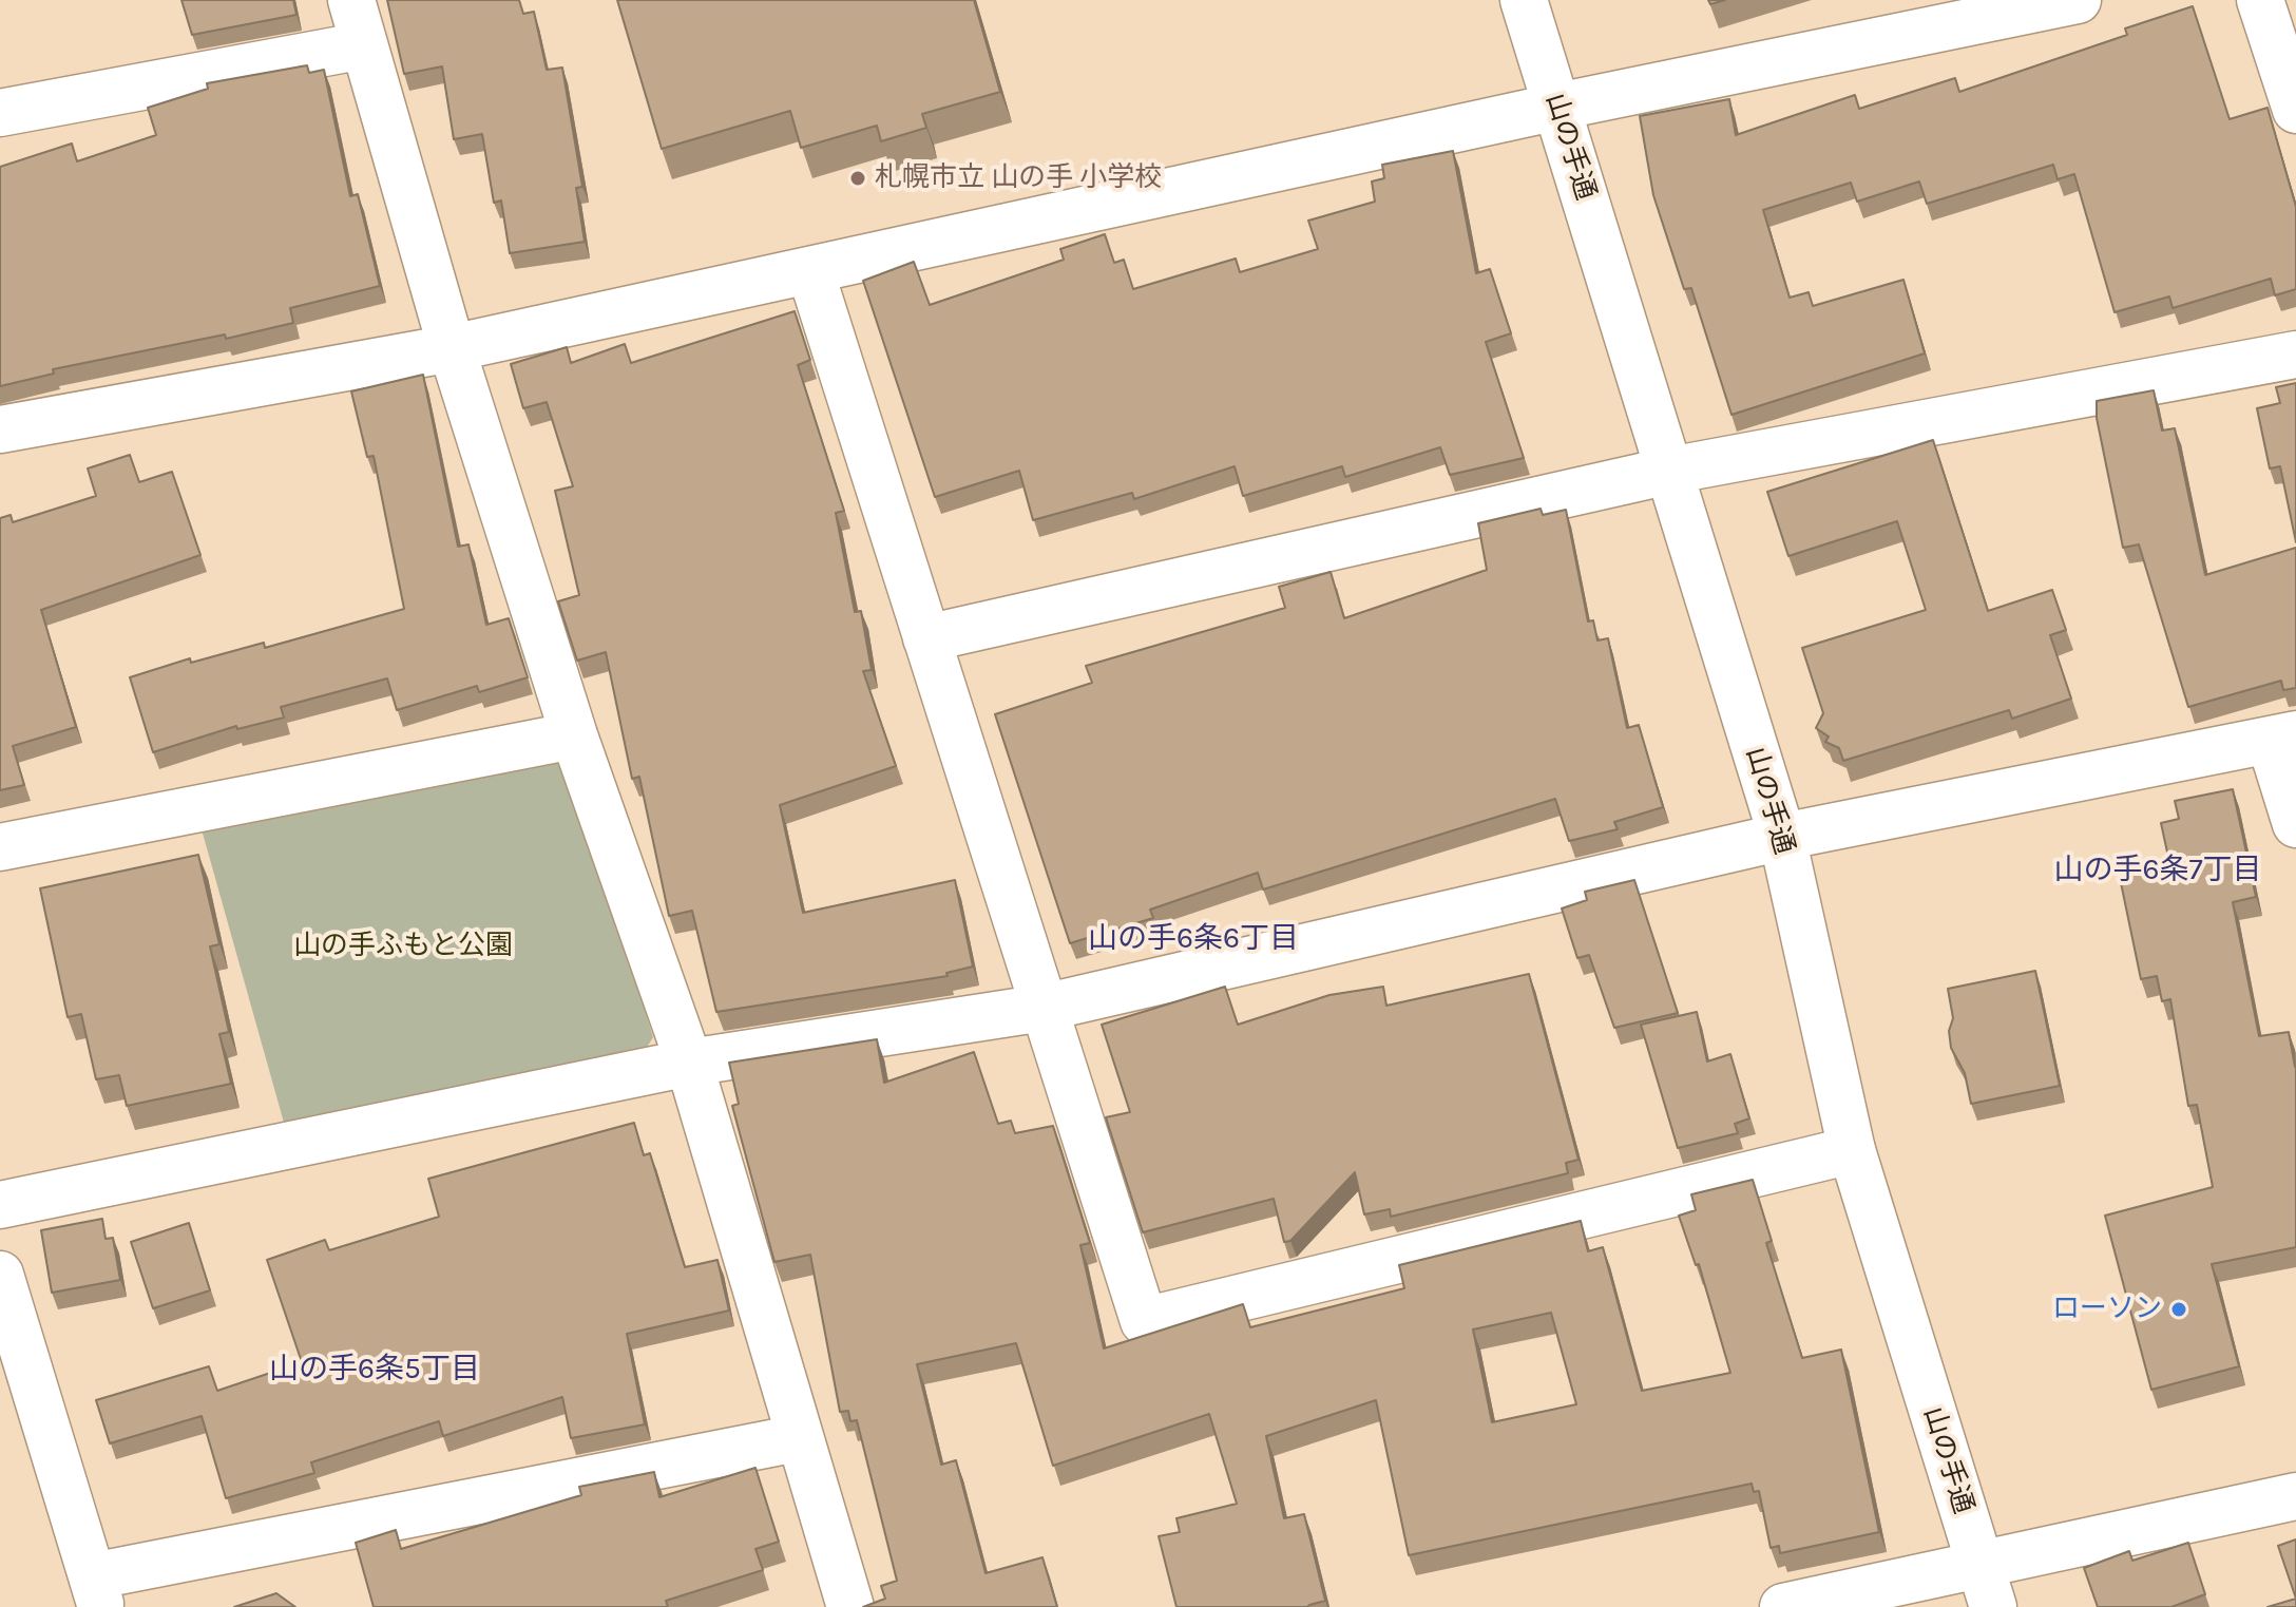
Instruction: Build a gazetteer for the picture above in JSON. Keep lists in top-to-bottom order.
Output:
{
  "streets": {
    "street": ["山の手通"]
  },
  "districts": ["山の手6条7丁目", "山の手6条6丁目", "山の手6条5丁目"],
  "parks": ["山の手ふもと公園"],
  "places": ["札幌市立 山の手 小学校", "ローソン"]
}
